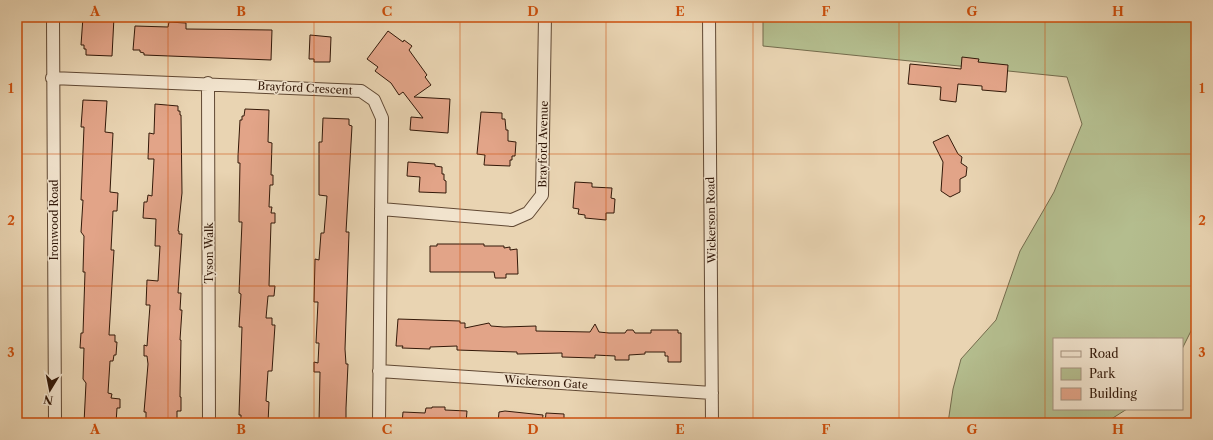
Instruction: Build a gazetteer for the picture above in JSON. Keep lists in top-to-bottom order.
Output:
{
  "streets": {
    "street": [
      "Brayford Crescent",
      "Brayford Avenue",
      "Ironwood Road",
      "Wickerson Road",
      "Tyson Walk",
      "Wickerson Gate"
    ]
  },
  "crossings": [
    ["Brayford Crescent", "Brayford Avenue"],
    ["Brayford Crescent", "Ironwood Road"],
    ["Brayford Crescent", "Tyson Walk"],
    ["Brayford Crescent", "Wickerson Gate"],
    ["Wickerson Road", "Wickerson Gate"]
  ],
  "legend": ["Road", "Park", "Building"],
  "north": "bottom",
  "grid": {
    "columns": [
      "A",
      "B",
      "C",
      "D",
      "E",
      "F",
      "G",
      "H"
    ],
    "rows": ["1", "2", "3"]
  }
}
